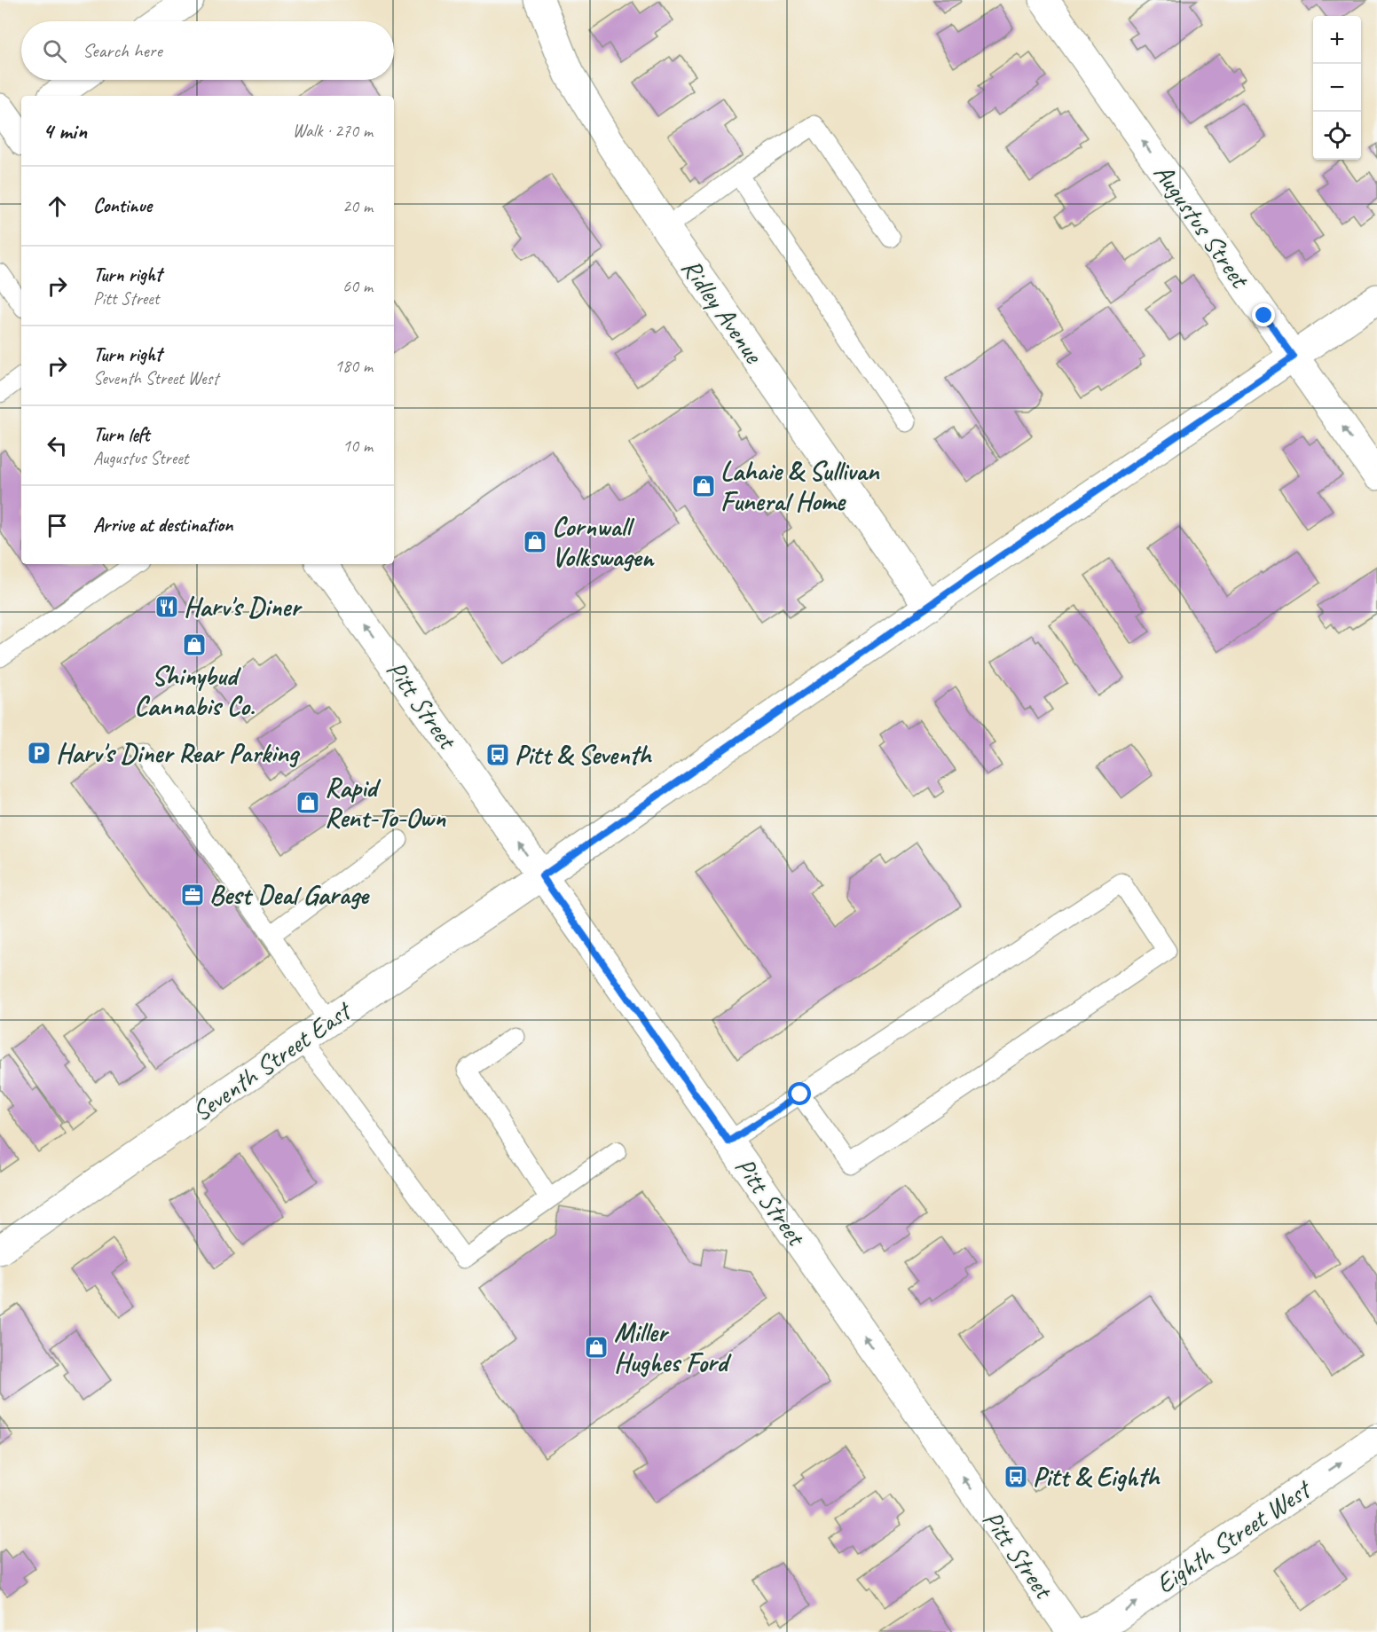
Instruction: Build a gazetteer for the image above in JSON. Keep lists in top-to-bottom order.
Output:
{
  "streets": {
    "street": [
      "Augustus Street",
      "Ridley Avenue",
      "Pitt Street",
      "Seventh Street East",
      "Eighth Street West"
    ]
  },
  "crossings": [
    ["Augustus Street", "Seventh Street East"],
    ["Ridley Avenue", "Seventh Street East"],
    ["Pitt Street", "Seventh Street East"]
  ],
  "one_way": ["Augustus Street", "Pitt Street", "Eighth Street West"],
  "places": {
    "shop": [
      "Lahaie & Sullivan Funeral Home",
      "Cornwall Volkswagen",
      "Shinybud Cannabis Co.",
      "Rapid Rent-To-Own",
      "Miller Hughes Ford"
    ],
    "restaurant": ["Harv's Diner"],
    "parking": ["Harv's Diner Rear Parking"],
    "bus stop": ["Pitt & Seventh", "Pitt & Eighth"],
    "office": ["Best Deal Garage"]
  },
  "page": {
    "map_buttons": ["+", "−"],
    "search": "Search here",
    "heading": ["4 min", "Walk · 270 m"],
    "list": [
      ["Continue", "20 m"],
      ["Turn right", "Pitt Street", "60 m"],
      ["Turn right", "Seventh Street West", "180 m"],
      ["Turn left", "Augustus Street", "10 m"],
      "Arrive at destination"
    ]
  }
}
